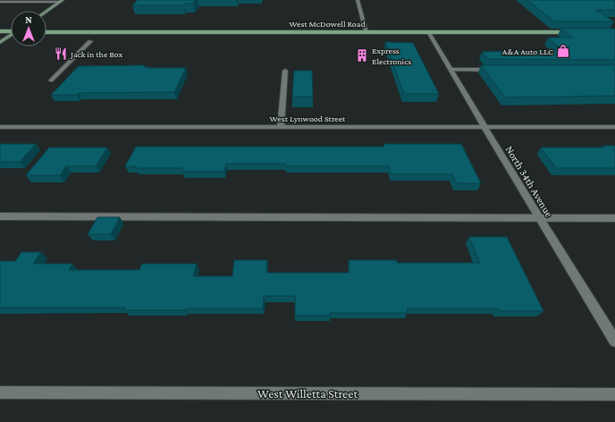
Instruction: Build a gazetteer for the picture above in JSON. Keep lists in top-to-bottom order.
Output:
{
  "streets": {
    "main road": ["West McDowell Road"],
    "street": ["West Lynwood Street", "North 34th Avenue", "West Willetta Street"]
  },
  "crossings": [
    ["West McDowell Road", "North 34th Avenue"],
    ["West Lynwood Street", "North 34th Avenue"]
  ],
  "places": {
    "shop": ["A&A Auto LLC"],
    "restaurant": ["Jack in the Box"],
    "building": ["Express Electronics"]
  },
  "north": "top"
}
